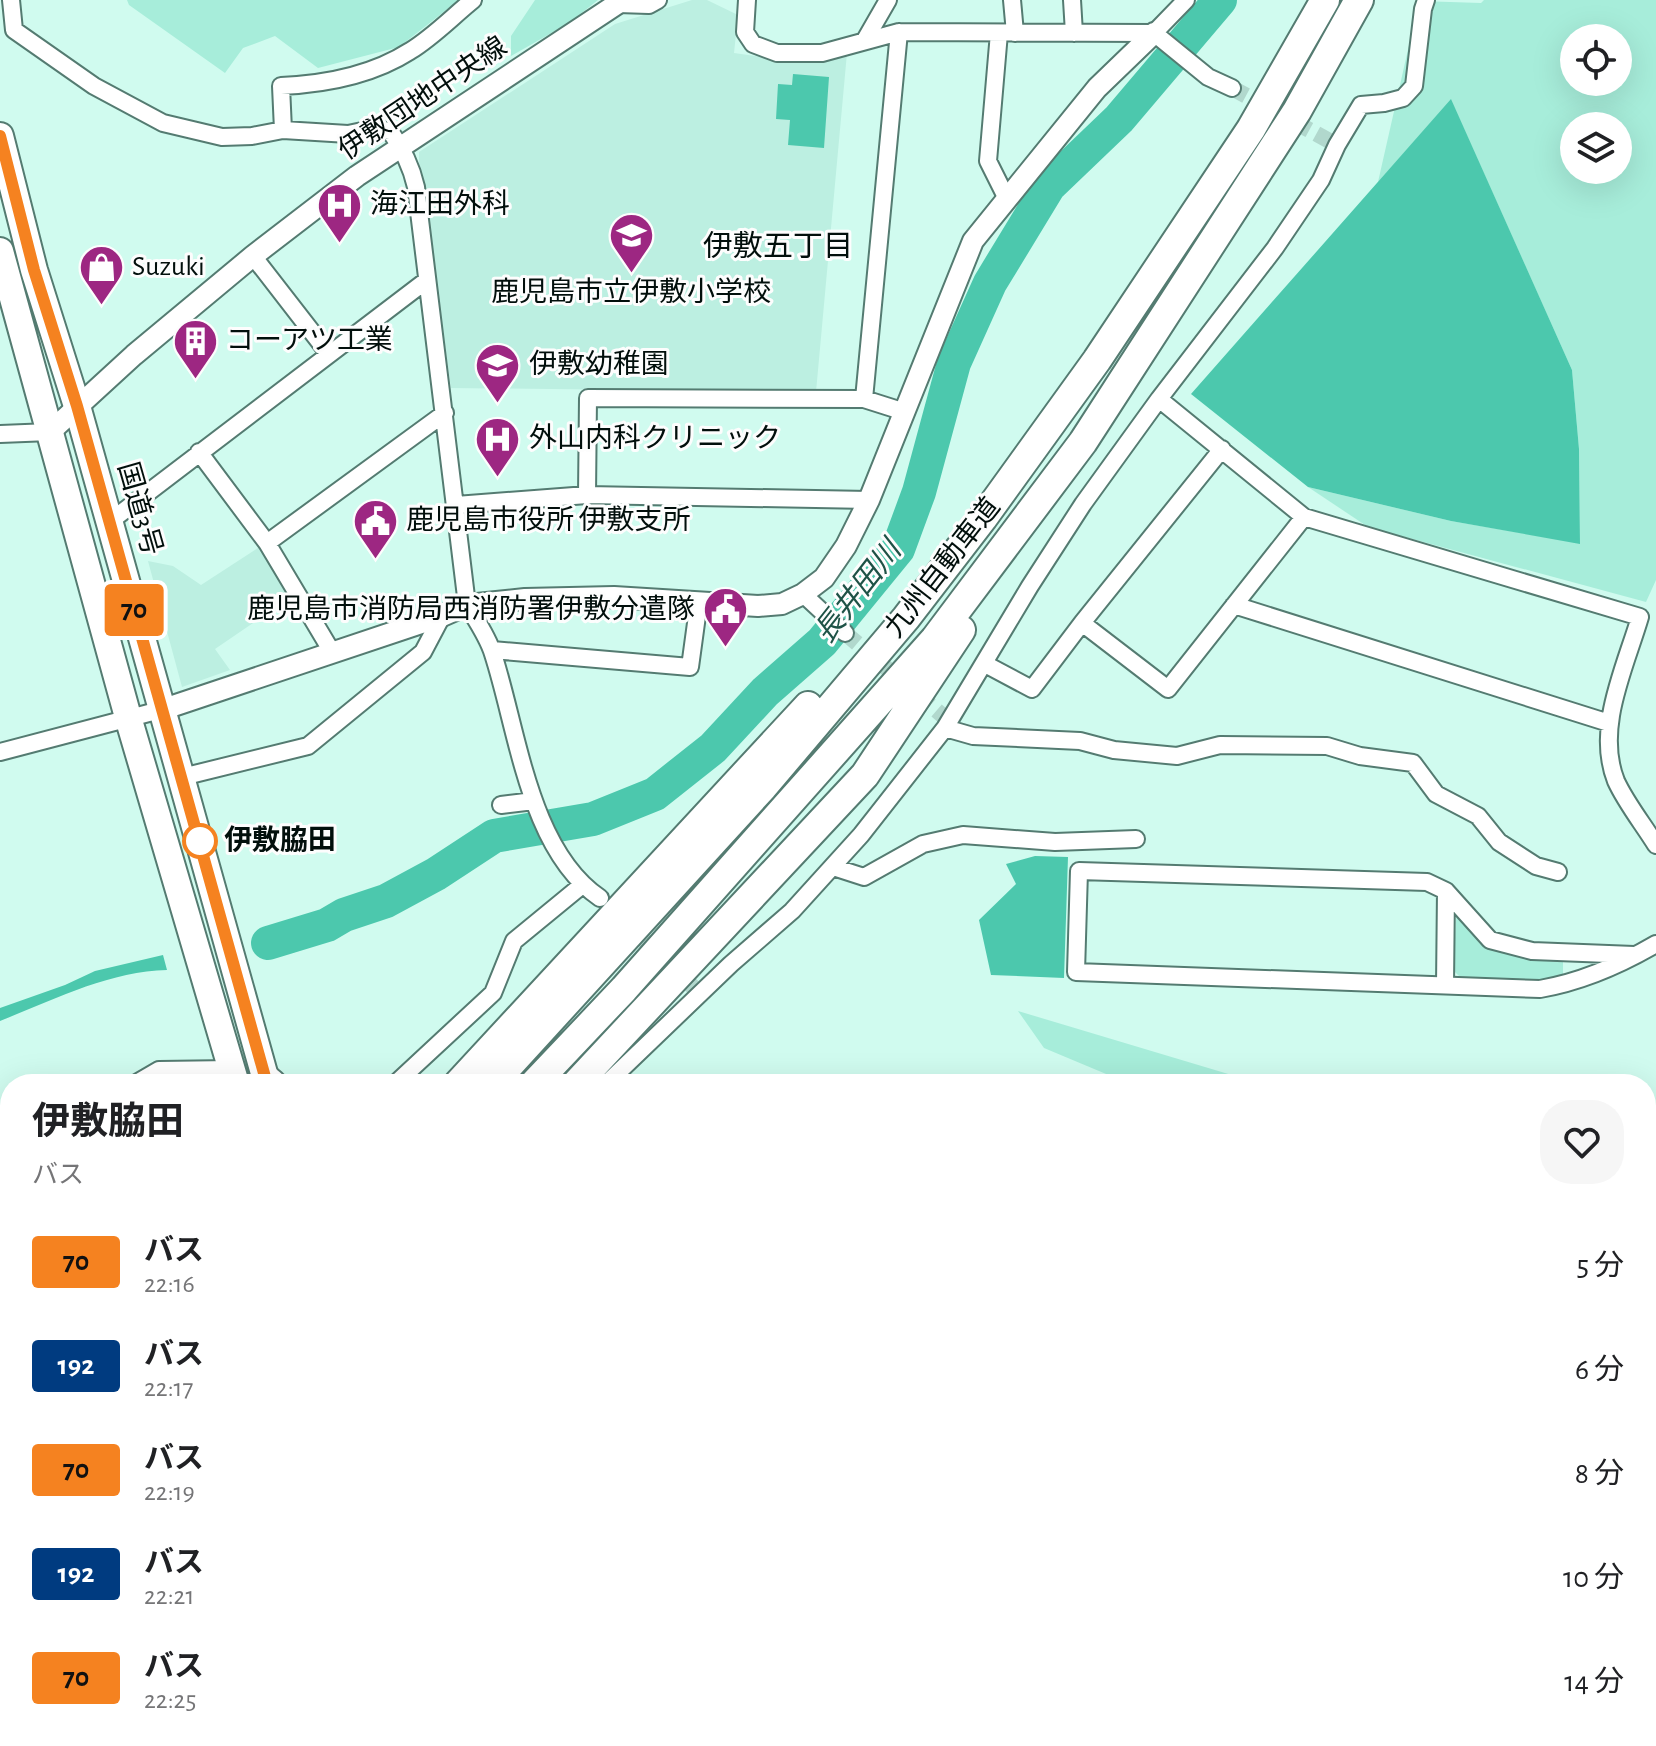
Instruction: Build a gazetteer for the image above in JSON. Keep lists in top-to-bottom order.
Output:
{
  "streets": {
    "highway": ["国道3号", "九州自動車道"],
    "street": ["伊敷団地中央線"]
  },
  "crossings": [
    ["伊敷団地中央線", "国道3号"]
  ],
  "districts": ["伊敷五丁目"],
  "water": ["長井田川"],
  "places": {
    "hospital": ["海江田外科", "外山内科クリニック"],
    "school or university": ["鹿児島市立伊敷小学校", "伊敷幼稚園"],
    "shop": ["Suzuki"],
    "building": ["コーアツ工業"],
    "public building": ["鹿児島市役所 伊敷支所", "鹿児島市消防局西消防署伊敷分遣隊"],
    "other": ["伊敷脇田"]
  },
  "lines": ["bus line 70"],
  "page": {
    "on_map": "70",
    "heading": ["伊敷脇田", "バス"],
    "list": [
      {
        "mark": "70",
        "name": "バス",
        "note": "22:16",
        "value": "5 分"
      },
      {
        "mark": "192",
        "name": "バス",
        "note": "22:17",
        "value": "6 分"
      },
      {
        "mark": "70",
        "name": "バス",
        "note": "22:19",
        "value": "8 分"
      },
      {
        "mark": "192",
        "name": "バス",
        "note": "22:21",
        "value": "10 分"
      },
      {
        "mark": "70",
        "name": "バス",
        "note": "22:25",
        "value": "14 分"
      }
    ]
  }
}
